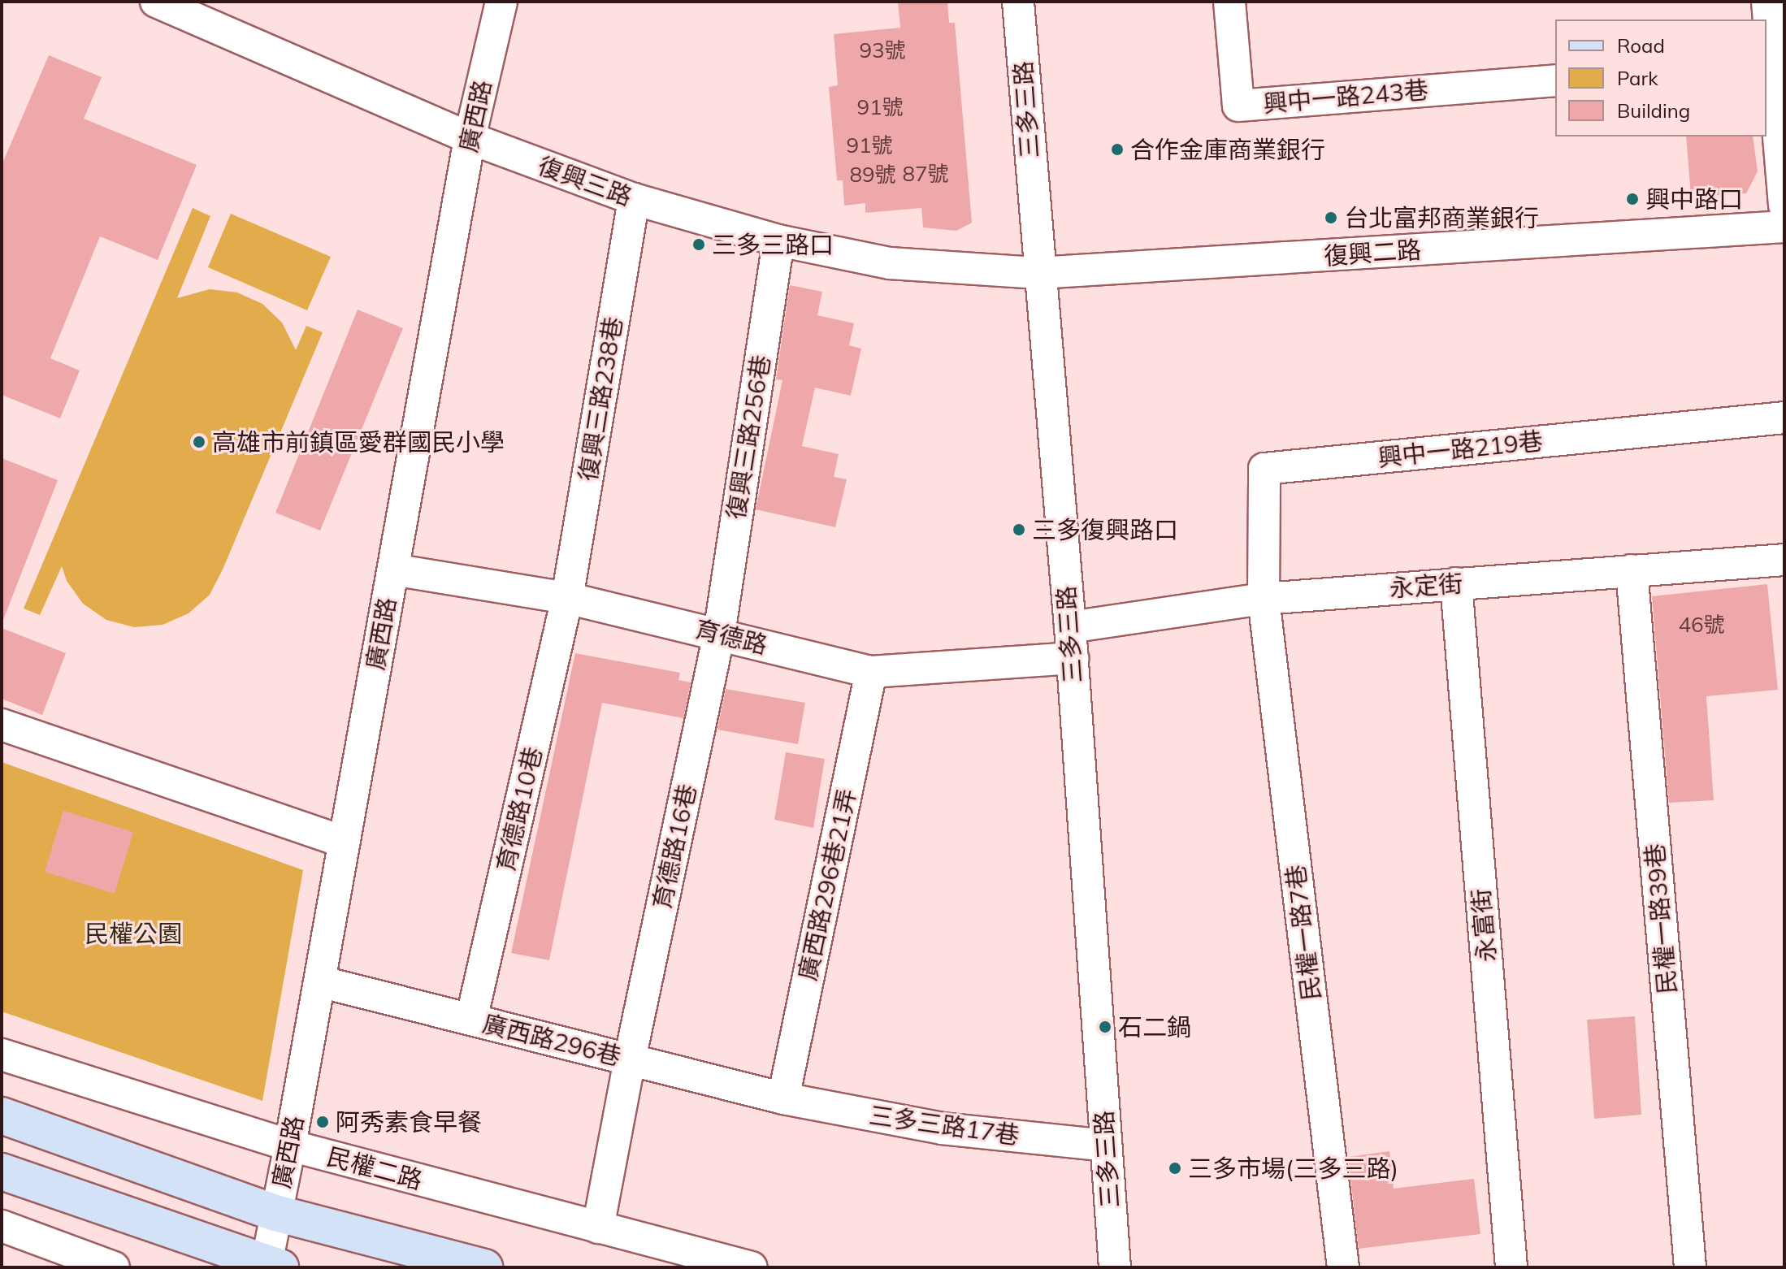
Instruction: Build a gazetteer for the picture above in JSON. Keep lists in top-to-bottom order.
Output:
{
  "streets": {
    "street": [
      "興中一路243巷",
      "三多三路",
      "廣西路",
      "復興三路",
      "復興二路",
      "復興三路238巷",
      "復興三路256巷",
      "興中一路219巷",
      "永定街",
      "育德路",
      "育德路10巷",
      "育德路16巷",
      "廣西路296巷21弄",
      "民權一路39巷",
      "永富街",
      "民權一路7巷",
      "廣西路296巷",
      "三多三路17巷",
      "民權二路"
    ]
  },
  "crossings": [
    ["三多三路", "復興三路"],
    ["三多三路", "復興二路"],
    ["三多三路", "永定街"],
    ["三多三路", "育德路"],
    ["三多三路", "三多三路17巷"],
    ["廣西路", "復興三路"],
    ["廣西路", "育德路"],
    ["廣西路", "廣西路296巷"],
    ["廣西路", "民權二路"],
    ["復興三路", "復興二路"],
    ["復興三路", "復興三路238巷"],
    ["復興三路", "復興三路256巷"],
    ["復興三路238巷", "育德路"],
    ["復興三路238巷", "育德路10巷"],
    ["復興三路256巷", "育德路"],
    ["復興三路256巷", "育德路16巷"],
    ["興中一路219巷", "永定街"],
    ["興中一路219巷", "民權一路7巷"],
    ["永定街", "民權一路39巷"],
    ["永定街", "永富街"],
    ["永定街", "民權一路7巷"],
    ["育德路", "育德路10巷"],
    ["育德路", "育德路16巷"],
    ["育德路", "廣西路296巷21弄"],
    ["育德路10巷", "廣西路296巷"],
    ["育德路16巷", "廣西路296巷"],
    ["育德路16巷", "民權二路"],
    ["廣西路296巷21弄", "廣西路296巷"],
    ["廣西路296巷21弄", "三多三路17巷"],
    ["廣西路296巷", "三多三路17巷"]
  ],
  "parks": ["民權公園"],
  "places": [
    "合作金庫商業銀行",
    "興中路口",
    "台北富邦商業銀行",
    "三多三路口",
    "高雄市前鎮區愛群國民小學",
    "三多復興路口",
    "石二鍋",
    "阿秀素食早餐",
    "三多市場(三多三路)"
  ],
  "house_numbers": [
    "93號",
    "91號",
    "91號",
    "87號",
    "89號",
    "46號"
  ],
  "legend": ["Road", "Park", "Building"]
}
